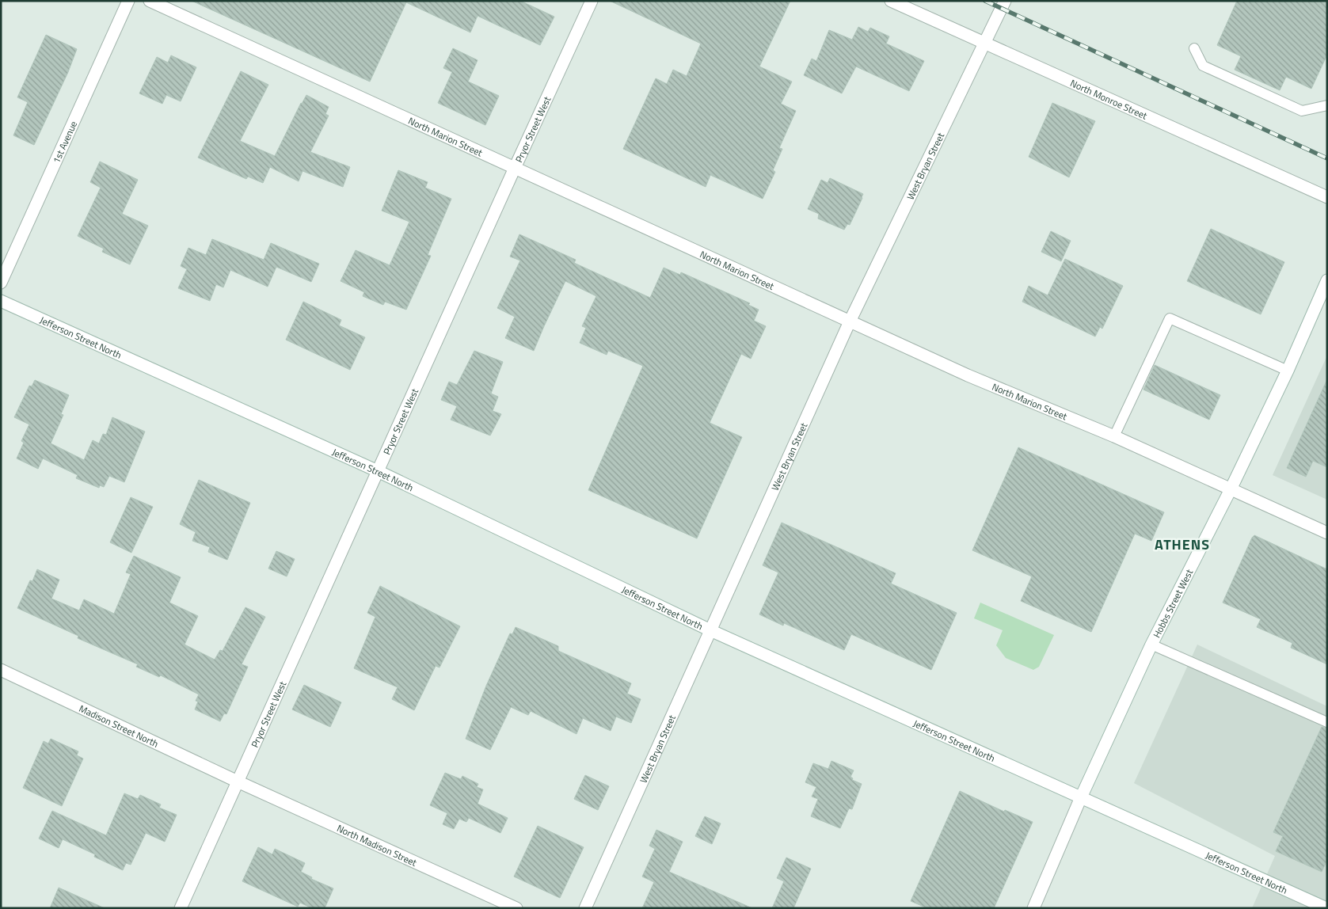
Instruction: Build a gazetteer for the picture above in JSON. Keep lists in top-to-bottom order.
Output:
{
  "streets": {
    "street": [
      "North Monroe Street",
      "Pryor Street West",
      "North Marion Street",
      "1st Avenue",
      "West Bryan Street",
      "Jefferson Street North",
      "Hobbs Street West",
      "Madison Street North",
      "North Madison Street"
    ]
  },
  "crossings": [
    ["North Monroe Street", "West Bryan Street"],
    ["Pryor Street West", "North Marion Street"],
    ["Pryor Street West", "Jefferson Street North"],
    ["Pryor Street West", "Madison Street North"],
    ["Pryor Street West", "North Madison Street"],
    ["North Marion Street", "West Bryan Street"],
    ["North Marion Street", "Hobbs Street West"],
    ["West Bryan Street", "Jefferson Street North"],
    ["Jefferson Street North", "Hobbs Street West"],
    ["Madison Street North", "North Madison Street"]
  ],
  "districts": ["ATHENS"]
}
